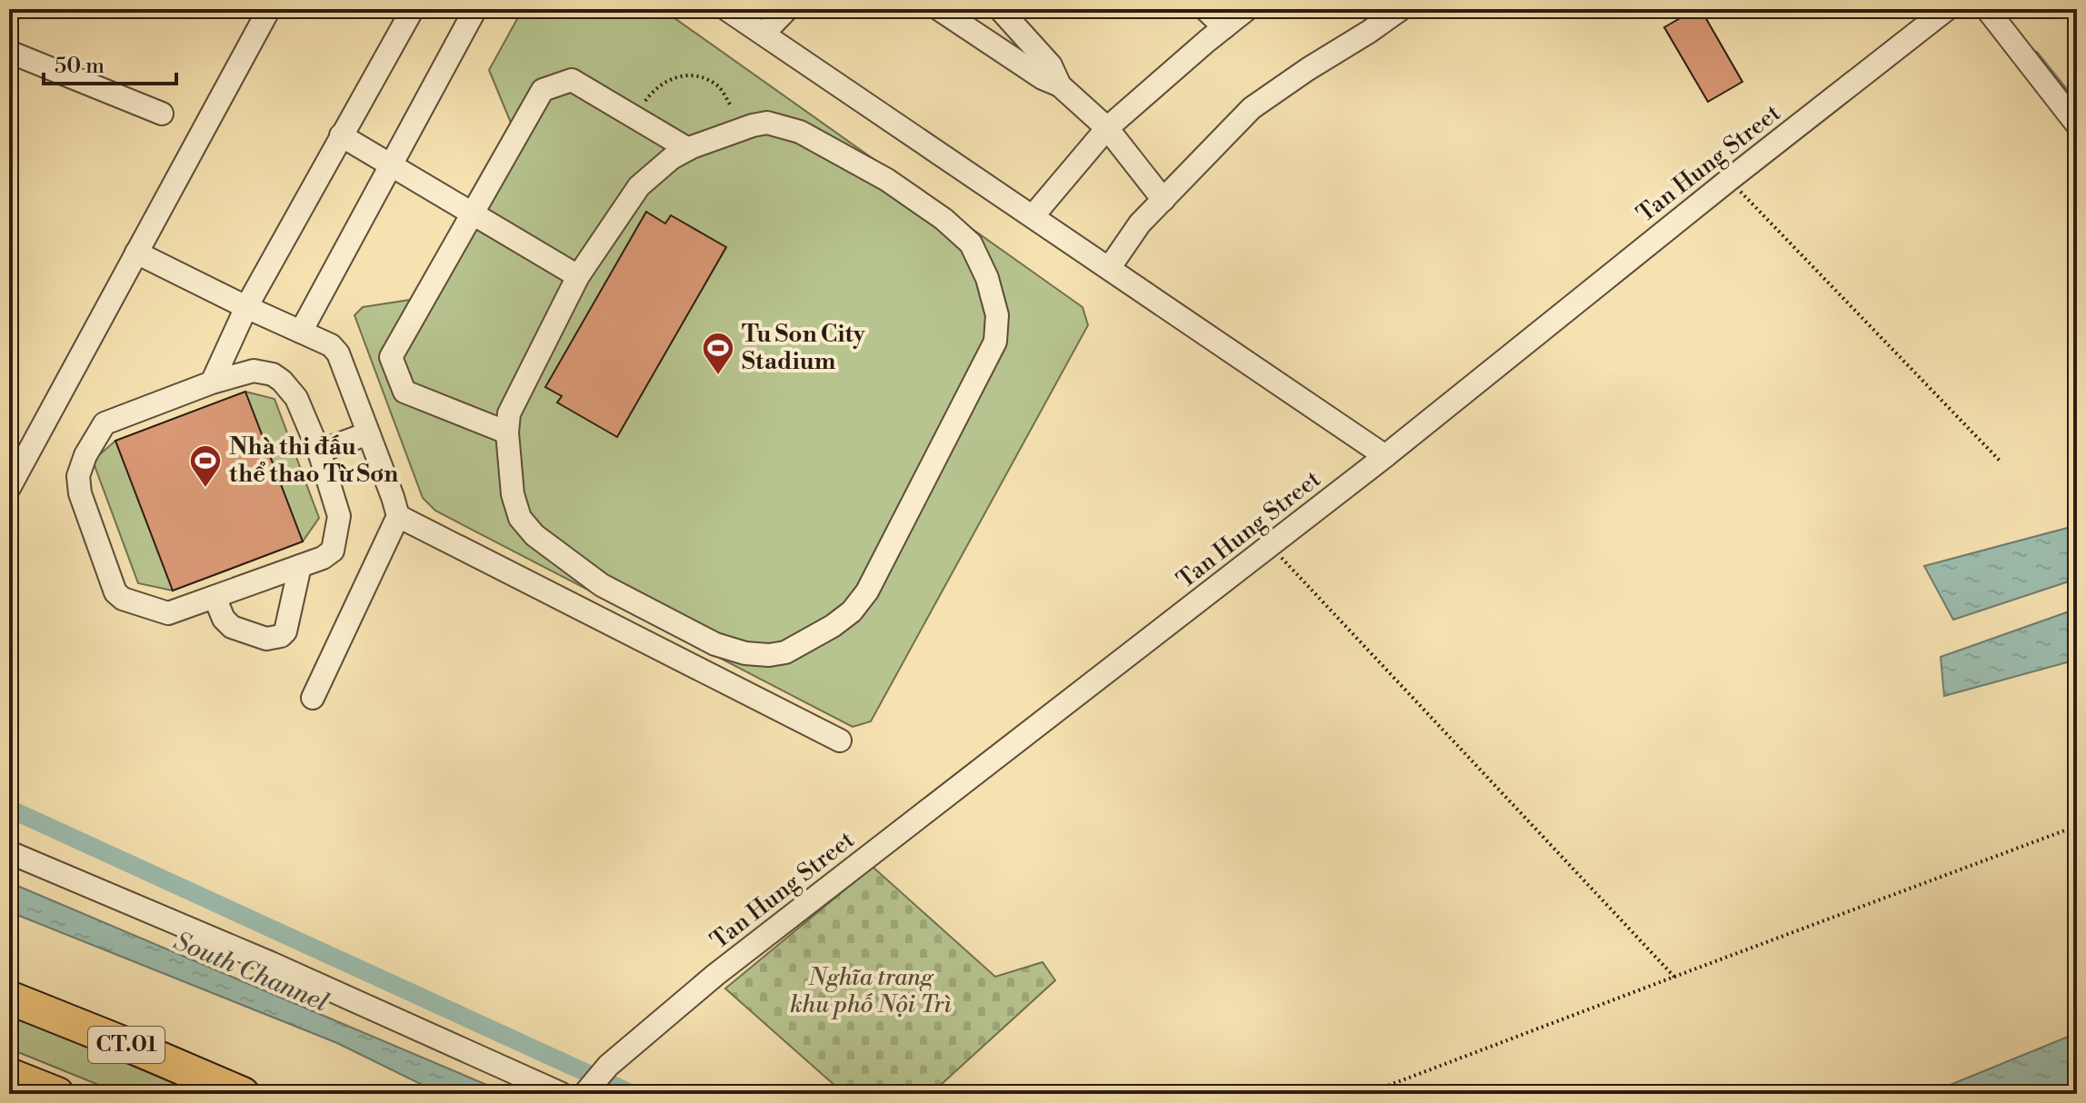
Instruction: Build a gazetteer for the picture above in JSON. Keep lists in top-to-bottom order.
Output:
{
  "streets": {
    "highway": ["CT.01"],
    "street": ["Tan Hung Street"]
  },
  "water": ["South Channel"],
  "parks": ["Nghĩa trang khu phố Nội Trì"],
  "places": {
    "sports": ["Tu Son City Stadium", "Nhà thi đấu thể thao Từ Sơn"]
  },
  "scale_bar": "50 m"
}
